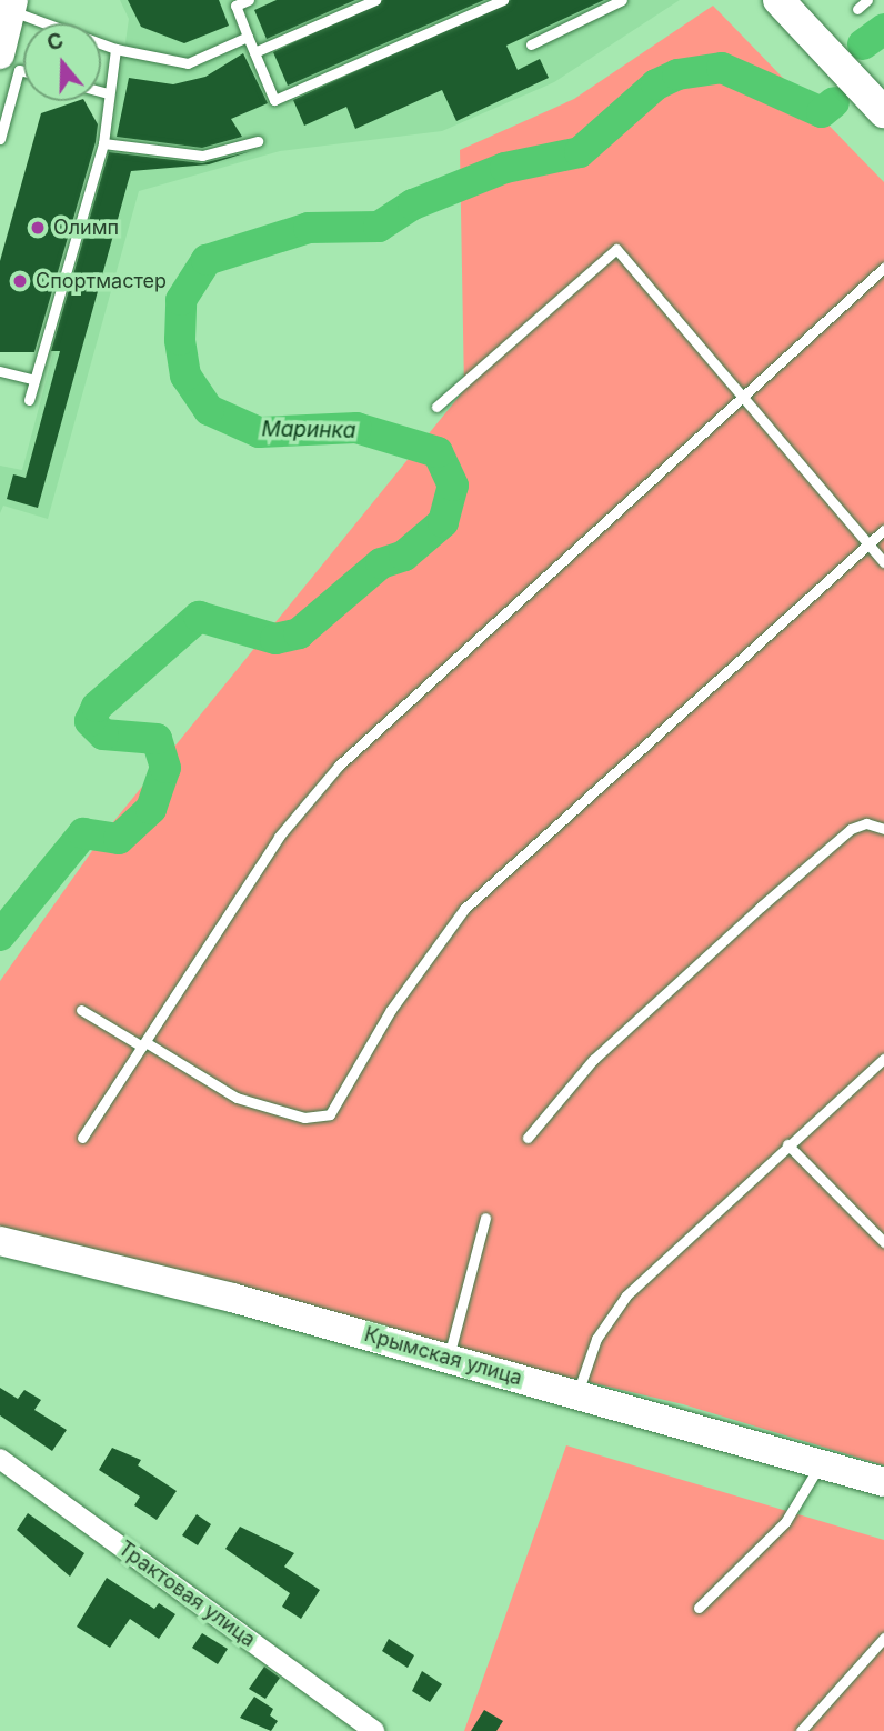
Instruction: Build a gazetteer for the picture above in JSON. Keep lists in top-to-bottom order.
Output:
{
  "streets": {
    "main road": ["Крымская улица"],
    "street": ["Трактовая улица"]
  },
  "water": ["Маринка"],
  "places": ["Олимп", "Спортмастер"],
  "north": "top"
}
